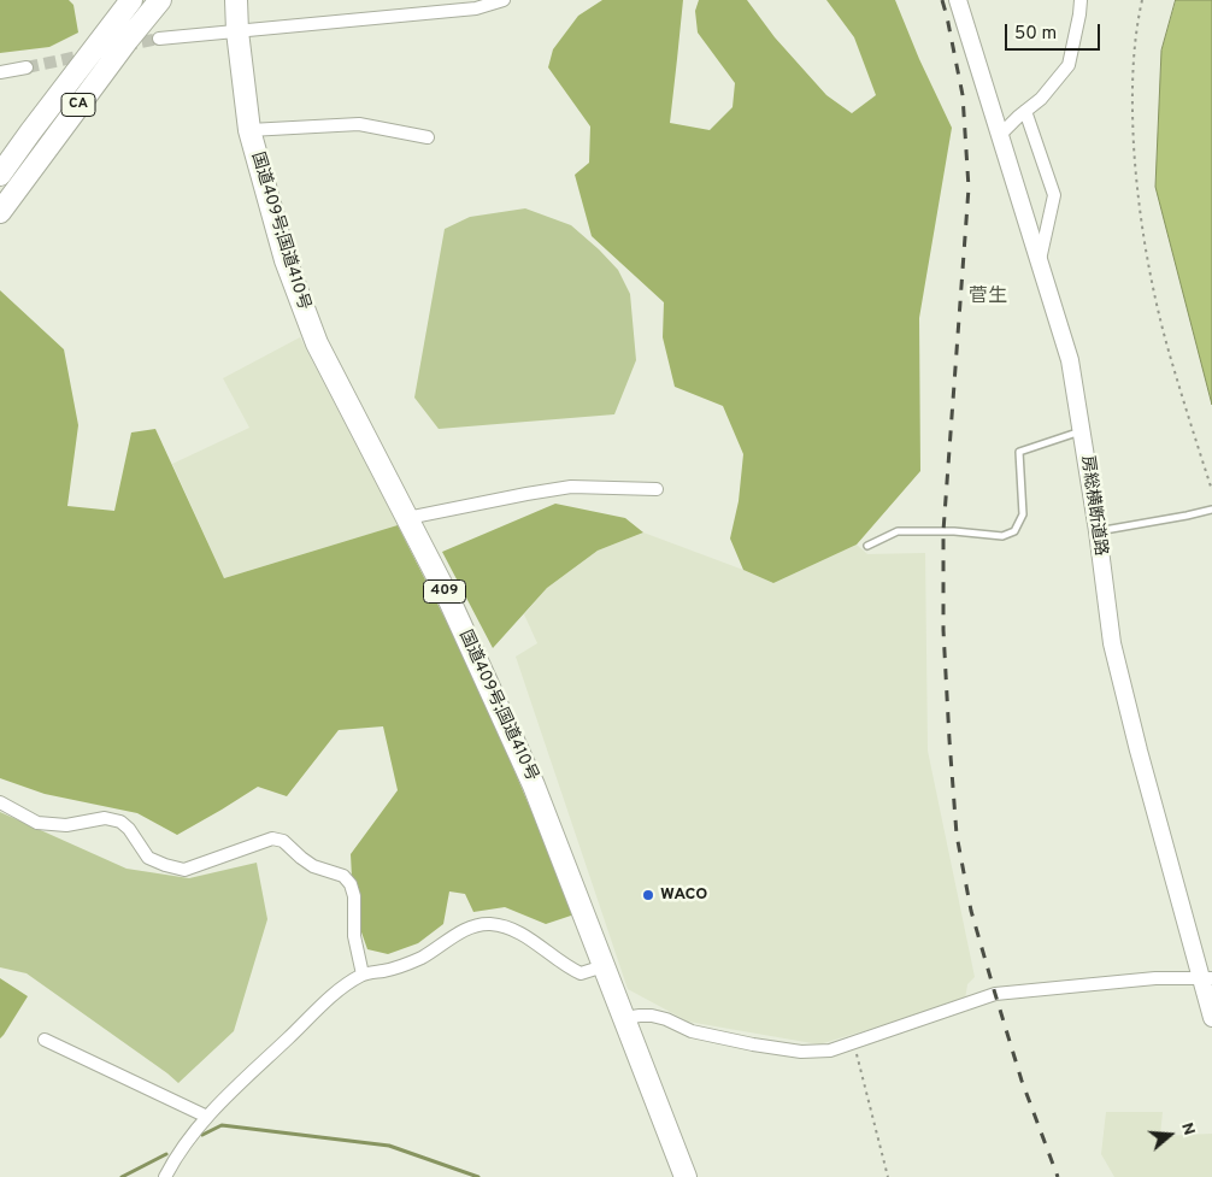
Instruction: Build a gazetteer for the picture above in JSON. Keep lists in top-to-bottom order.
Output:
{
  "streets": {
    "highway": ["CA", "国道409号;国道410号", "409"],
    "street": ["房総横断道路"]
  },
  "districts": ["菅生"],
  "places": ["WACO"],
  "scale_bar": "50 m",
  "north": "right"
}
